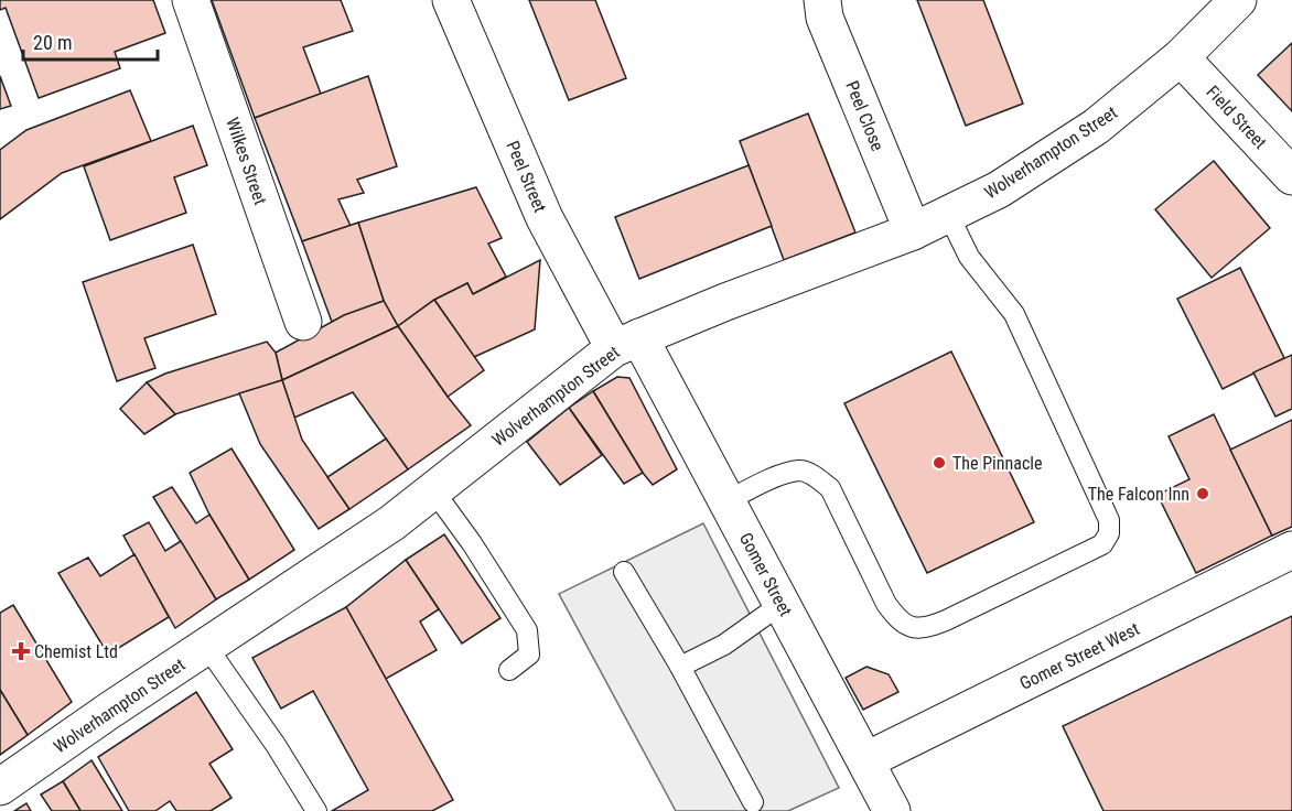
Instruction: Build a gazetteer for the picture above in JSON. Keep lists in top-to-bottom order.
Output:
{
  "streets": {
    "street": [
      "Peel Close",
      "Field Street",
      "Wolverhampton Street",
      "Wilkes Street",
      "Peel Street",
      "Gomer Street",
      "Gomer Street West"
    ]
  },
  "crossings": [
    ["Peel Close", "Wolverhampton Street"],
    ["Field Street", "Wolverhampton Street"],
    ["Wolverhampton Street", "Peel Street"],
    ["Wolverhampton Street", "Gomer Street"],
    ["Peel Street", "Gomer Street"],
    ["Gomer Street", "Gomer Street West"]
  ],
  "places": {
    "other": ["The Pinnacle", "The Falcon Inn"],
    "health": ["Chemist Ltd"]
  },
  "scale_bar": "20 m"
}
